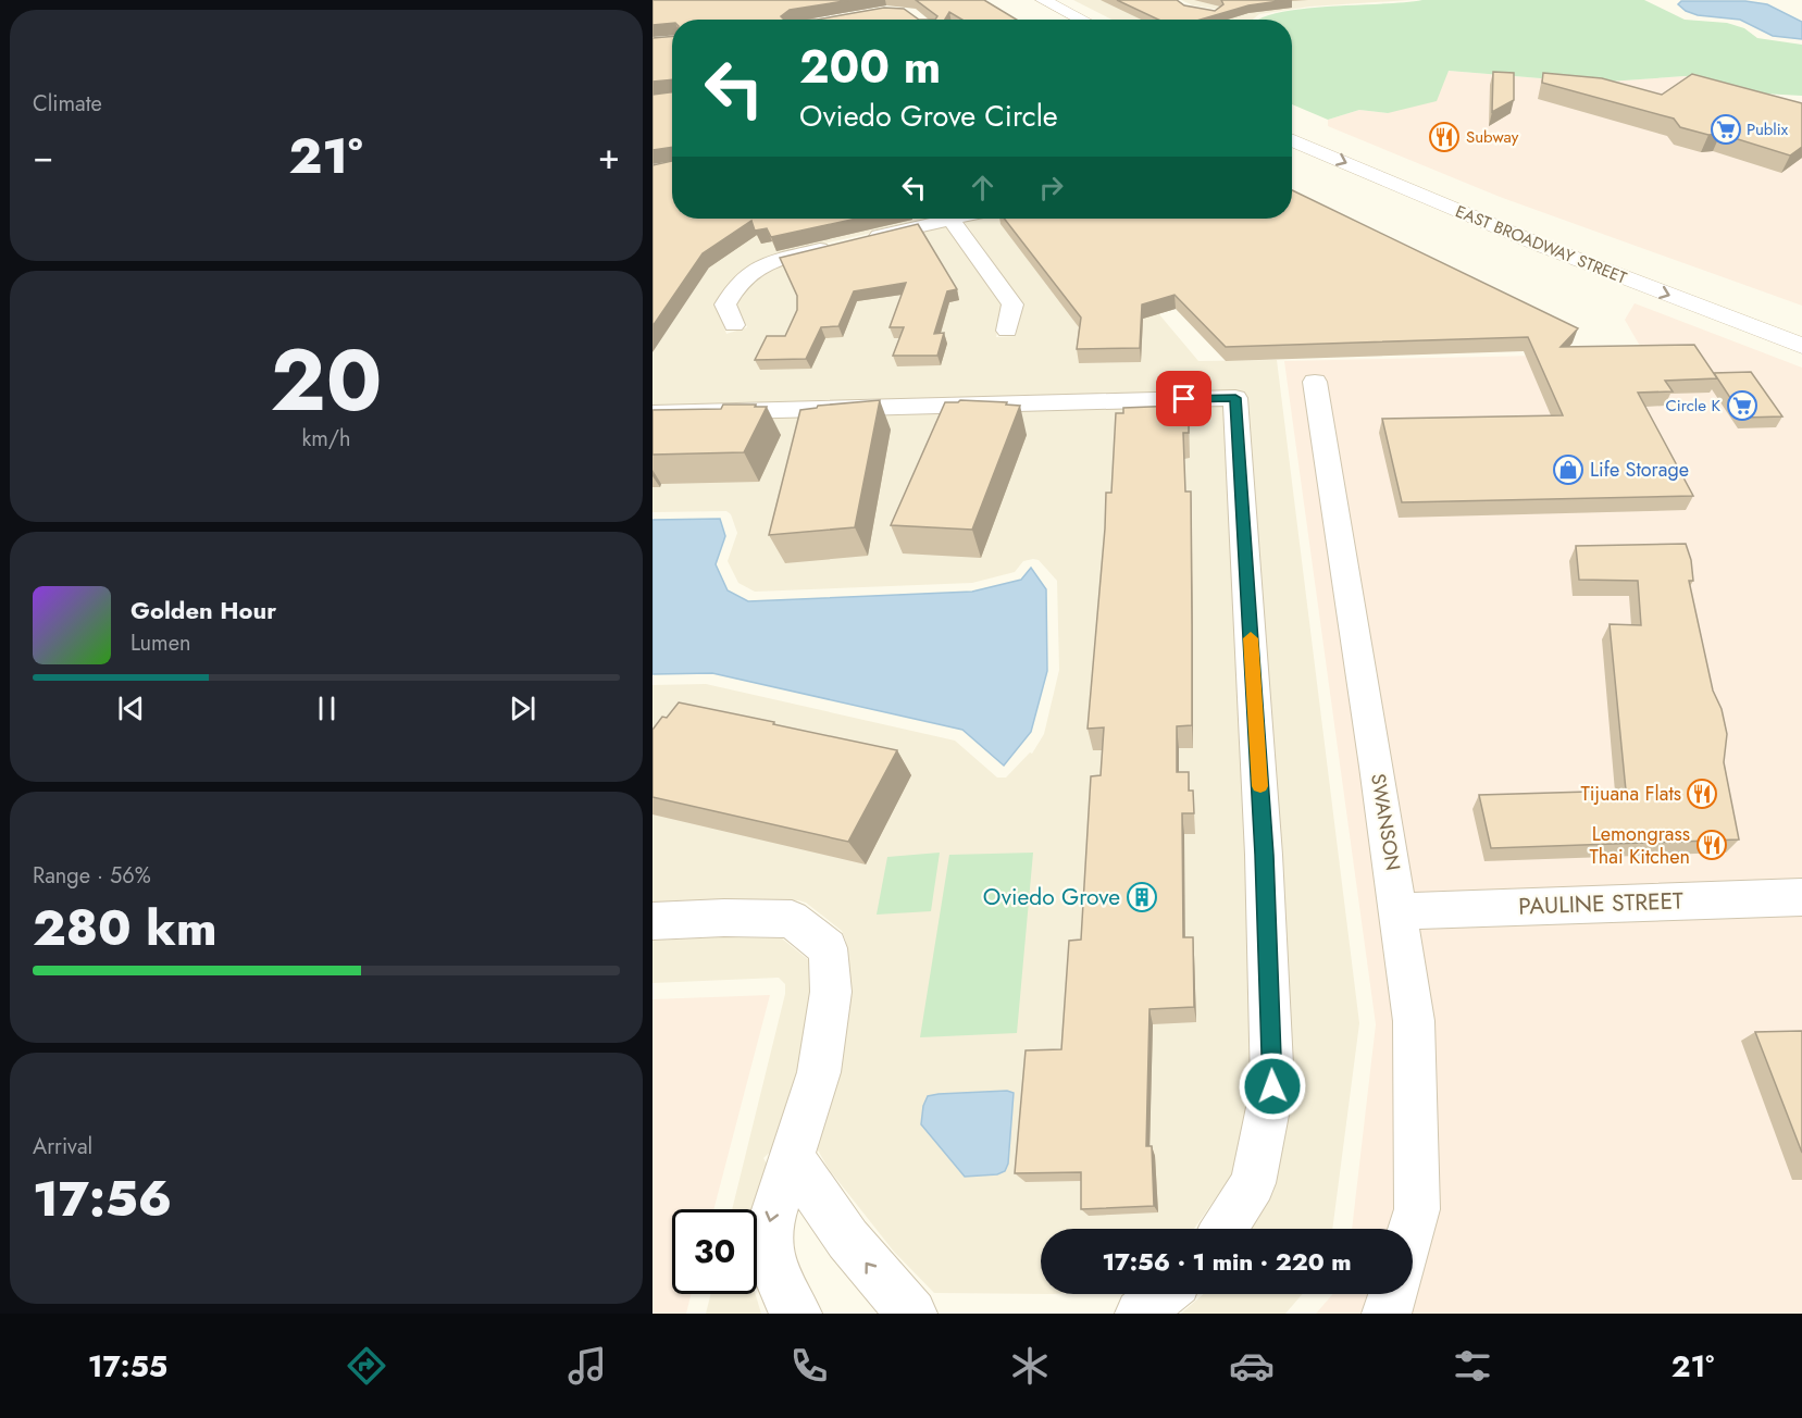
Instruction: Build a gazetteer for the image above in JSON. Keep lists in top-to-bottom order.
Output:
{
  "streets": {
    "main road": ["EAST BROADWAY STREET"],
    "street": ["SWANSON", "PAULINE STREET"]
  },
  "crossings": [
    ["SWANSON", "PAULINE STREET"]
  ],
  "places": {
    "supermarket": ["Publix", "Circle K"],
    "restaurant": ["Subway", "Tijuana Flats", "Lemongrass Thai Kitchen"],
    "shop": ["Life Storage"],
    "building": ["Oviedo Grove"]
  },
  "page": {
    "tile": [
      "Climate",
      ["20", "km/h"],
      ["Range · 56%", "280 km"],
      ["Arrival", "17:56"]
    ],
    "turn": ["200 m", "Oviedo Grove Circle"],
    "heat": ["−", "21°", "+"],
    "song": ["Golden Hour", "Lumen"],
    "limit": "30",
    "trip": "17:56 · 1 min · 220 m",
    "tabs": ["17:55", "21°"]
  }
}
